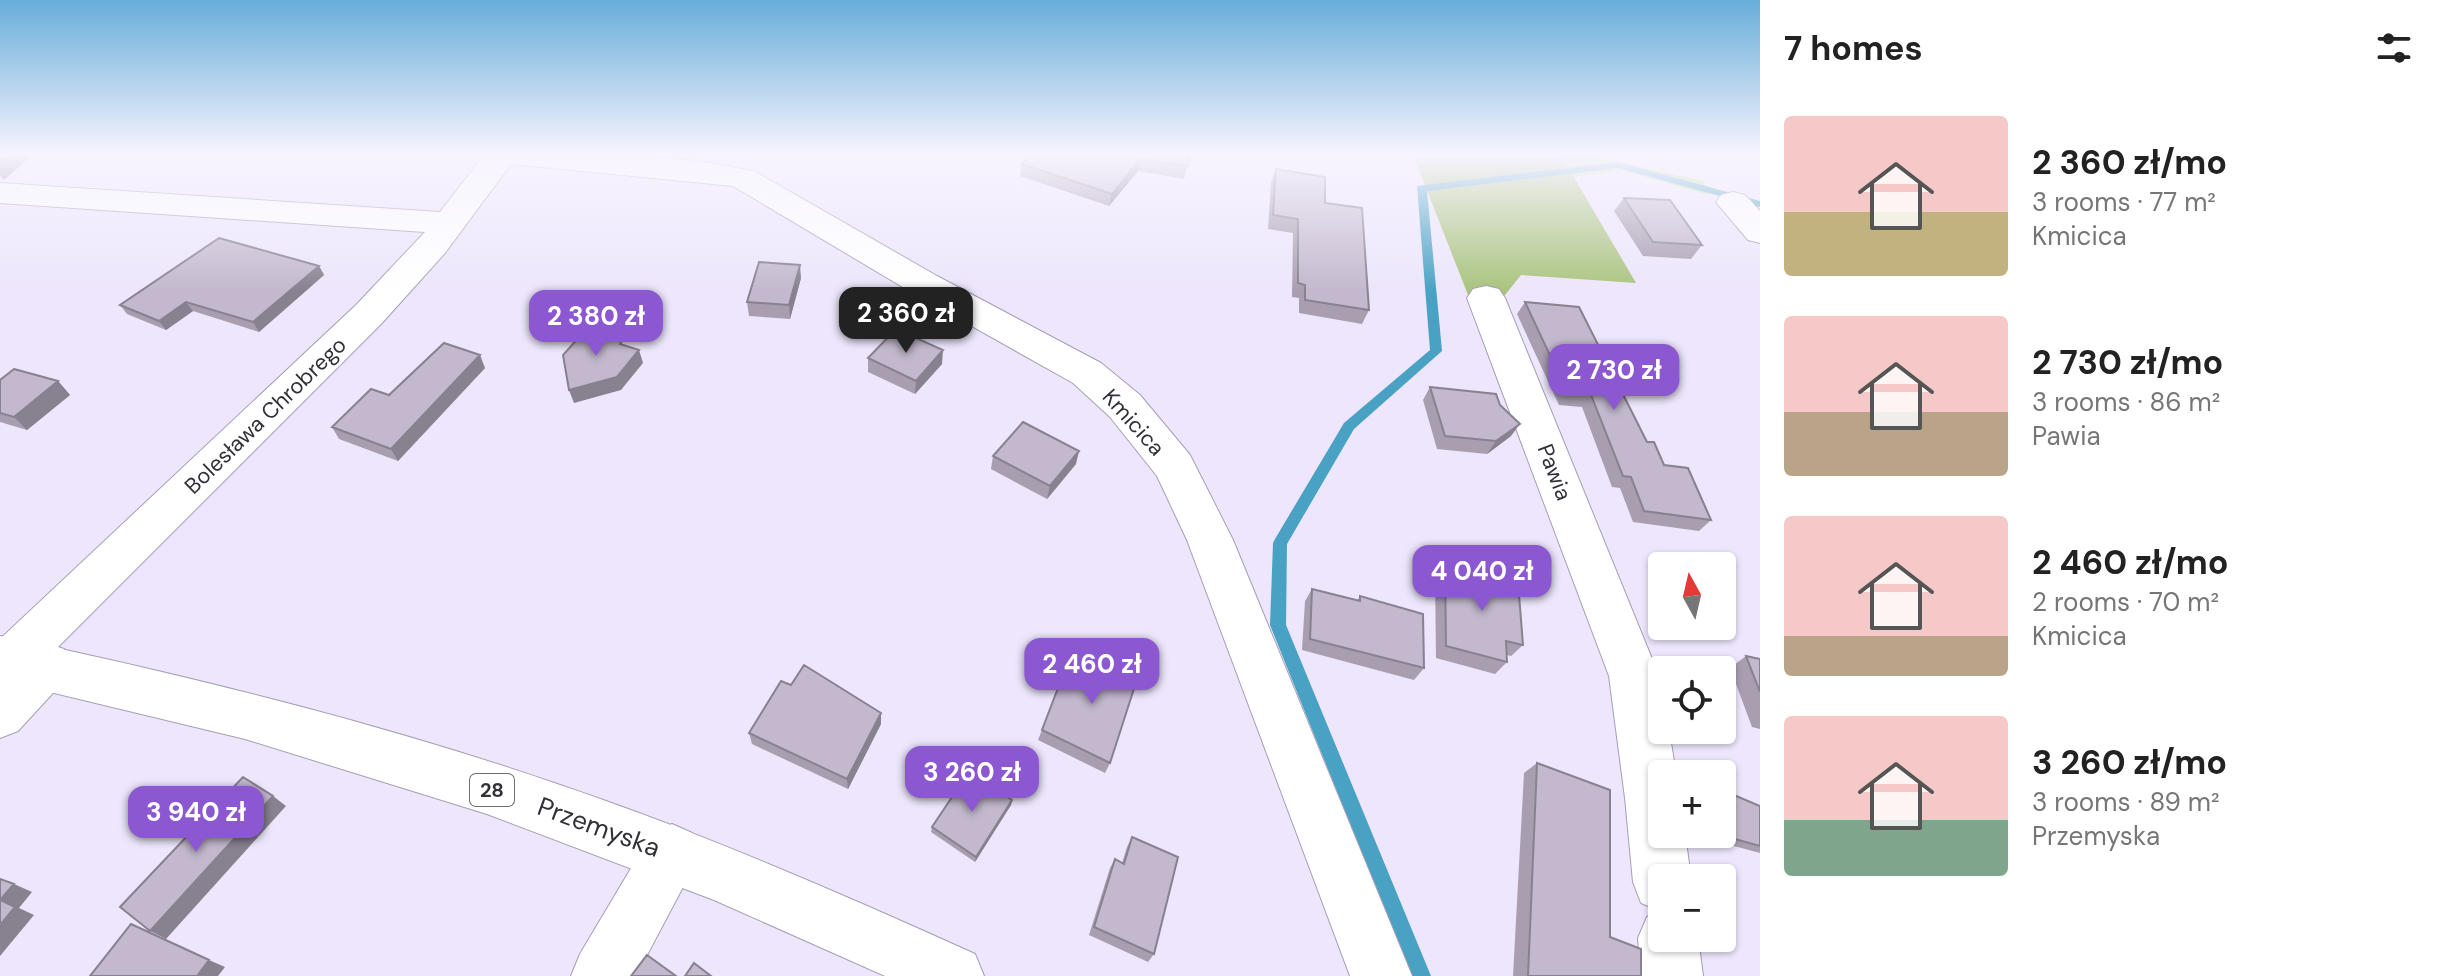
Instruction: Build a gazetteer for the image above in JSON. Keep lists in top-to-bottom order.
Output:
{
  "streets": {
    "street": [
      "Bolesława Chrobrego",
      "Kmicica",
      "Pawia",
      "28",
      "Przemyska"
    ]
  },
  "crossings": [
    ["Bolesława Chrobrego", "Przemyska"]
  ],
  "north": "top",
  "page": {
    "heading": "7 homes",
    "list": [
      {
        "name": "2 360 zł/mo",
        "note": "3 rooms · 77 m² · Kmicica"
      },
      {
        "name": "2 730 zł/mo",
        "note": "3 rooms · 86 m² · Pawia"
      },
      {
        "name": "2 460 zł/mo",
        "note": "2 rooms · 70 m² · Kmicica"
      },
      {
        "name": "3 260 zł/mo",
        "note": "3 rooms · 89 m² · Przemyska"
      }
    ],
    "price": [
      "2 360 zł",
      "2 380 zł",
      "2 730 zł",
      "4 040 zł",
      "2 460 zł",
      "3 260 zł",
      "3 940 zł"
    ],
    "map_buttons": ["+", "−"]
  }
}
